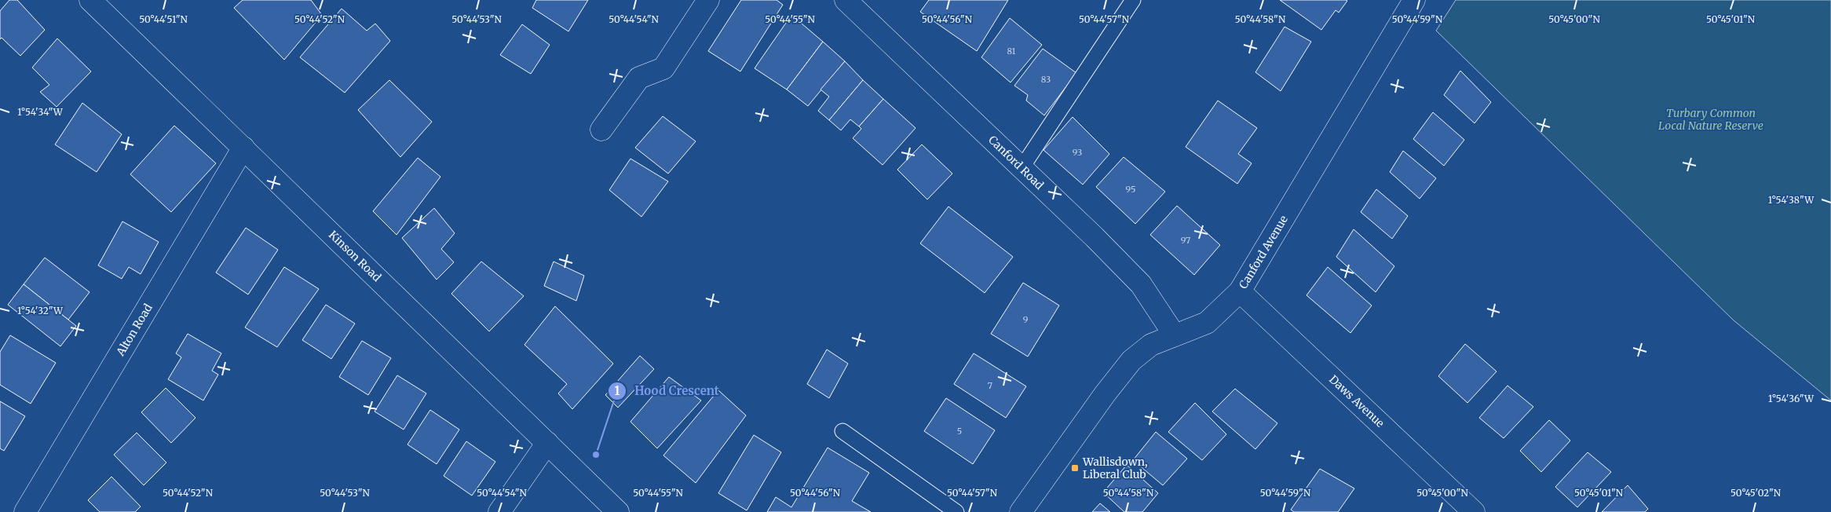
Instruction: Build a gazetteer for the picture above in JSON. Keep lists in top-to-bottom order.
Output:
{
  "streets": {
    "street": [
      "Canford Road",
      "Canford Avenue",
      "Kinson Road",
      "Alton Road",
      "Daws Avenue"
    ]
  },
  "crossings": [
    ["Canford Road", "Canford Avenue"],
    ["Canford Avenue", "Daws Avenue"],
    ["Kinson Road", "Alton Road"]
  ],
  "parks": ["Turbary Common Local Nature Reserve"],
  "places": {
    "other": ["Hood Crescent"],
    "transit": ["Wallisdown, Liberal Club"]
  },
  "house_numbers": [
    "81",
    "83",
    "93",
    "95",
    "97",
    "9",
    "7",
    "5"
  ],
  "coordinates": [
    "50°44'51\"N",
    "50°44'52\"N",
    "50°44'53\"N",
    "50°44'54\"N",
    "50°44'55\"N",
    "50°44'56\"N",
    "50°44'57\"N",
    "50°44'58\"N",
    "50°44'59\"N",
    "50°45'00\"N",
    "50°45'01\"N",
    "1°54'34\"W",
    "1°54'38\"W",
    "1°54'32\"W",
    "1°54'36\"W",
    "50°45'02\"N"
  ]
}
